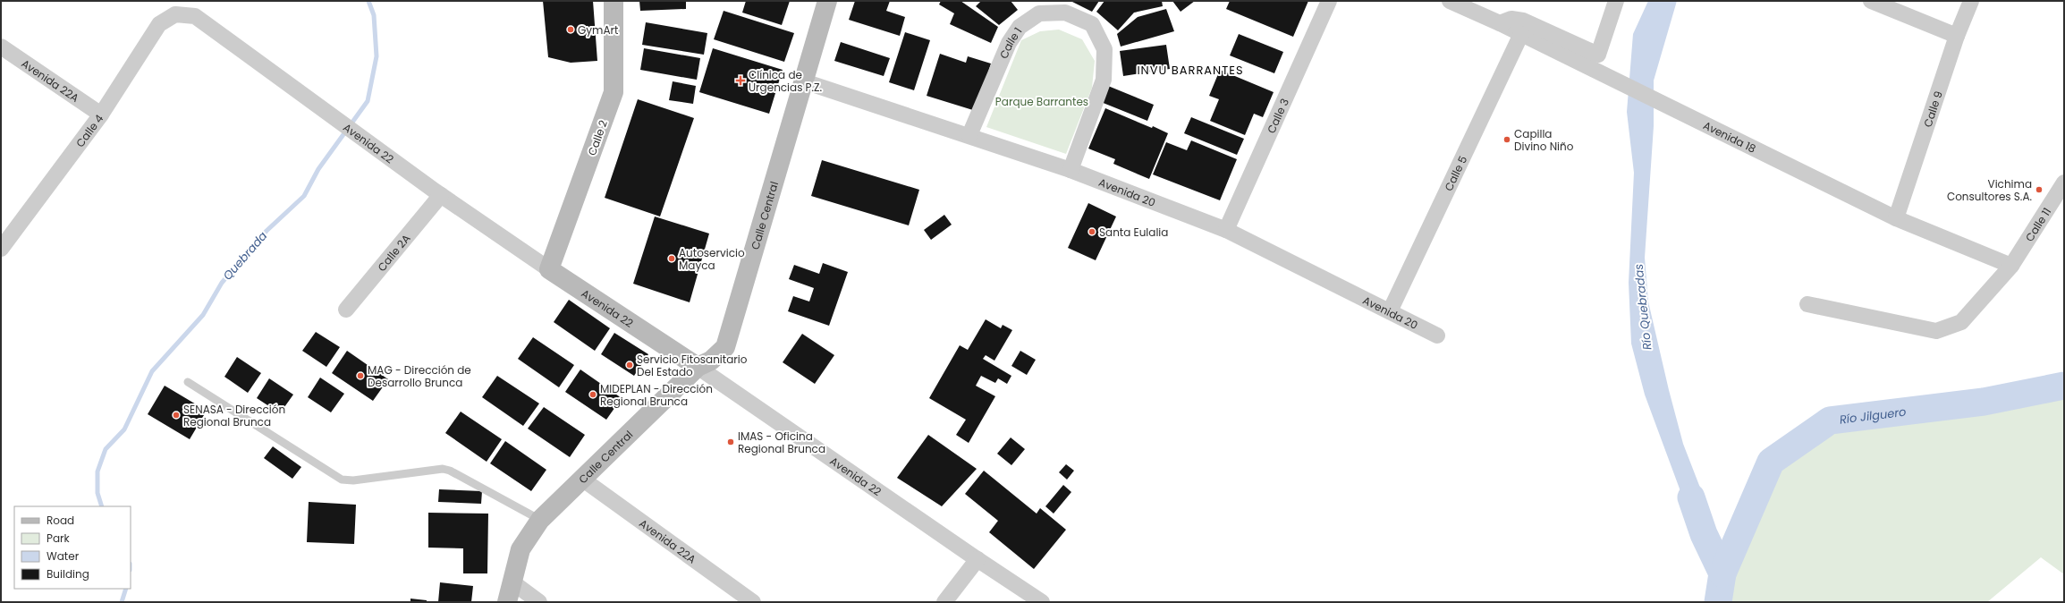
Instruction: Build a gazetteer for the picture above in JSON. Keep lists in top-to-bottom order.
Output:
{
  "streets": {
    "main road": ["Calle 2", "Avenida 22", "Calle Central"],
    "street": [
      "Calle 1",
      "Avenida 22A",
      "Calle 9",
      "Calle 3",
      "Calle 4",
      "Avenida 18",
      "Calle 5",
      "Avenida 20",
      "Calle 11",
      "Calle 2A"
    ]
  },
  "crossings": [
    ["Calle 1", "Avenida 20"],
    ["Avenida 22A", "Calle 4"],
    ["Avenida 22A", "Calle Central"],
    ["Calle 9", "Avenida 18"],
    ["Calle 3", "Avenida 20"],
    ["Calle 4", "Avenida 22"],
    ["Avenida 18", "Calle 5"],
    ["Avenida 18", "Calle 11"],
    ["Calle 2", "Avenida 22"],
    ["Avenida 22", "Calle Central"],
    ["Avenida 22", "Calle 2A"],
    ["Calle 5", "Avenida 20"],
    ["Avenida 20", "Calle Central"]
  ],
  "districts": ["INVU BARRANTES"],
  "water": ["Quebrada", "Río Quebradas", "Río Jilguero"],
  "parks": ["Parque Barrantes"],
  "places": {
    "other": [
      "GymArt",
      "Capilla Divino Niño",
      "Vichima Consultores S.A.",
      "Santa Eulalia",
      "Autoservicio Mayca",
      "Servicio Fitosanitario Del Estado",
      "MAG - Dirección de Desarrollo Brunca",
      "MIDEPLAN - Dirección Regional Brunca",
      "SENASA - Dirección Regional Brunca",
      "IMAS - Oficina Regional Brunca"
    ],
    "health": ["Clínica de Urgencias P.Z."]
  },
  "legend": [
    "Road",
    "Park",
    "Water",
    "Building"
  ]
}
